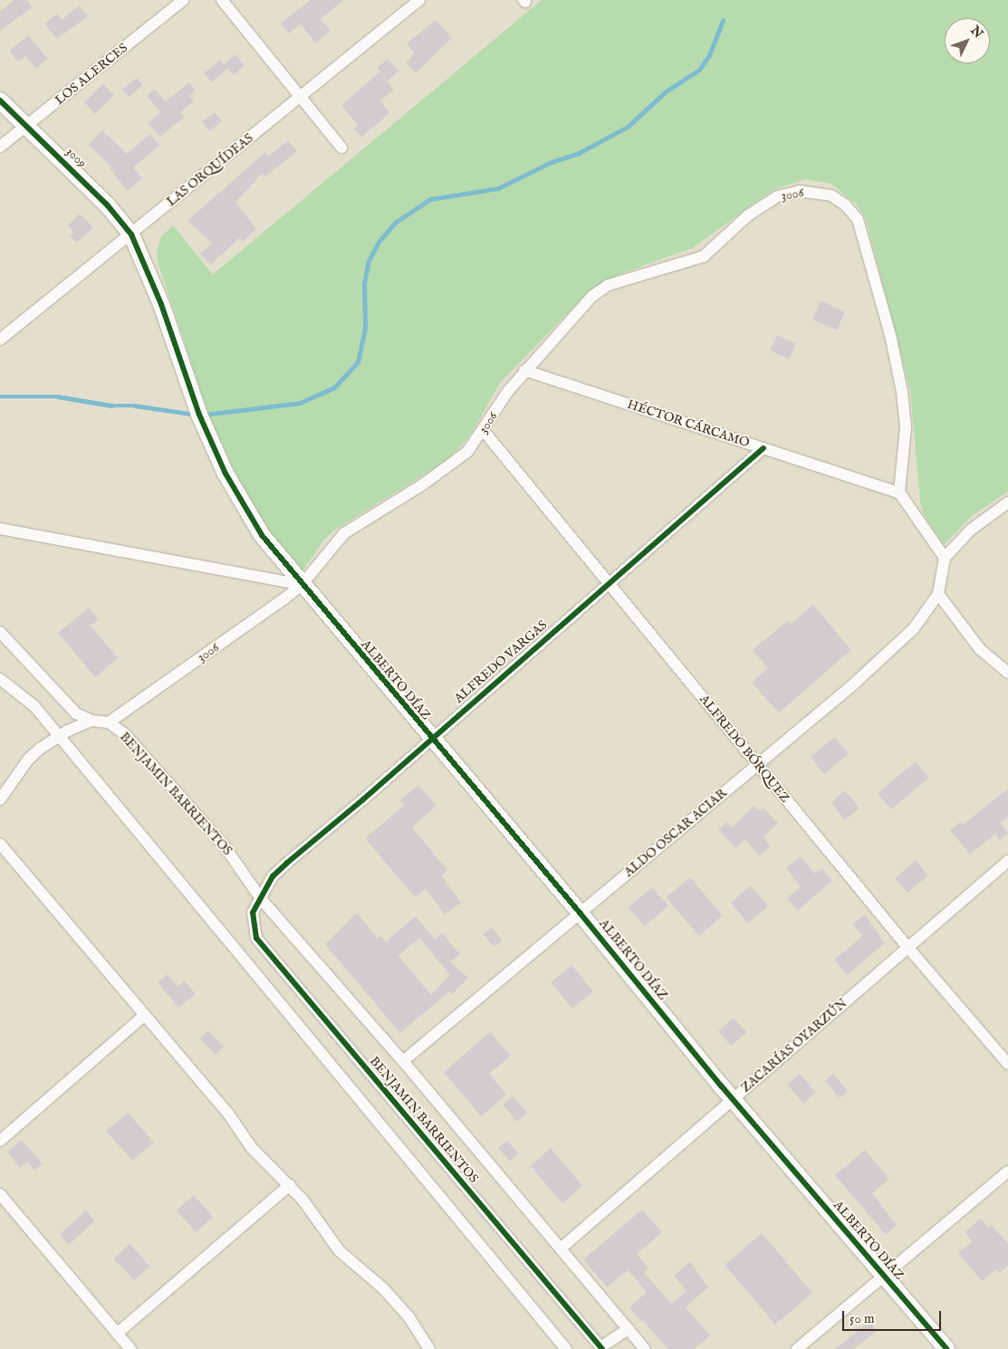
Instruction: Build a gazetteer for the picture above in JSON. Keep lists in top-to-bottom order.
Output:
{
  "streets": {
    "street": [
      "LOS ALERCES",
      "3009",
      "LAS ORQUÍDEAS",
      "3006",
      "HÉCTOR CÁRCAMO",
      "ALFREDO VARGAS",
      "ALBERTO DÍAZ",
      "ALFREDO BÓRQUEZ",
      "BENJAMIN BARRIENTOS",
      "ALDO OSCAR ACIAR",
      "ZACARÍAS OYARZÚN"
    ]
  },
  "crossings": [
    ["LOS ALERCES", "3009"],
    ["3009", "LAS ORQUÍDEAS"],
    ["3009", "3006"],
    ["3009", "ALBERTO DÍAZ"],
    ["3006", "HÉCTOR CÁRCAMO"],
    ["3006", "ALBERTO DÍAZ"],
    ["3006", "ALFREDO BÓRQUEZ"],
    ["3006", "BENJAMIN BARRIENTOS"],
    ["HÉCTOR CÁRCAMO", "ALFREDO VARGAS"],
    ["ALFREDO VARGAS", "ALBERTO DÍAZ"],
    ["ALFREDO VARGAS", "ALFREDO BÓRQUEZ"],
    ["ALFREDO VARGAS", "BENJAMIN BARRIENTOS"],
    ["ALBERTO DÍAZ", "ALDO OSCAR ACIAR"],
    ["ALBERTO DÍAZ", "ZACARÍAS OYARZÚN"],
    ["ALFREDO BÓRQUEZ", "ALDO OSCAR ACIAR"],
    ["ALFREDO BÓRQUEZ", "ZACARÍAS OYARZÚN"],
    ["BENJAMIN BARRIENTOS", "ALDO OSCAR ACIAR"],
    ["BENJAMIN BARRIENTOS", "ZACARÍAS OYARZÚN"]
  ],
  "scale_bar": "50 m",
  "north": "top right"
}
